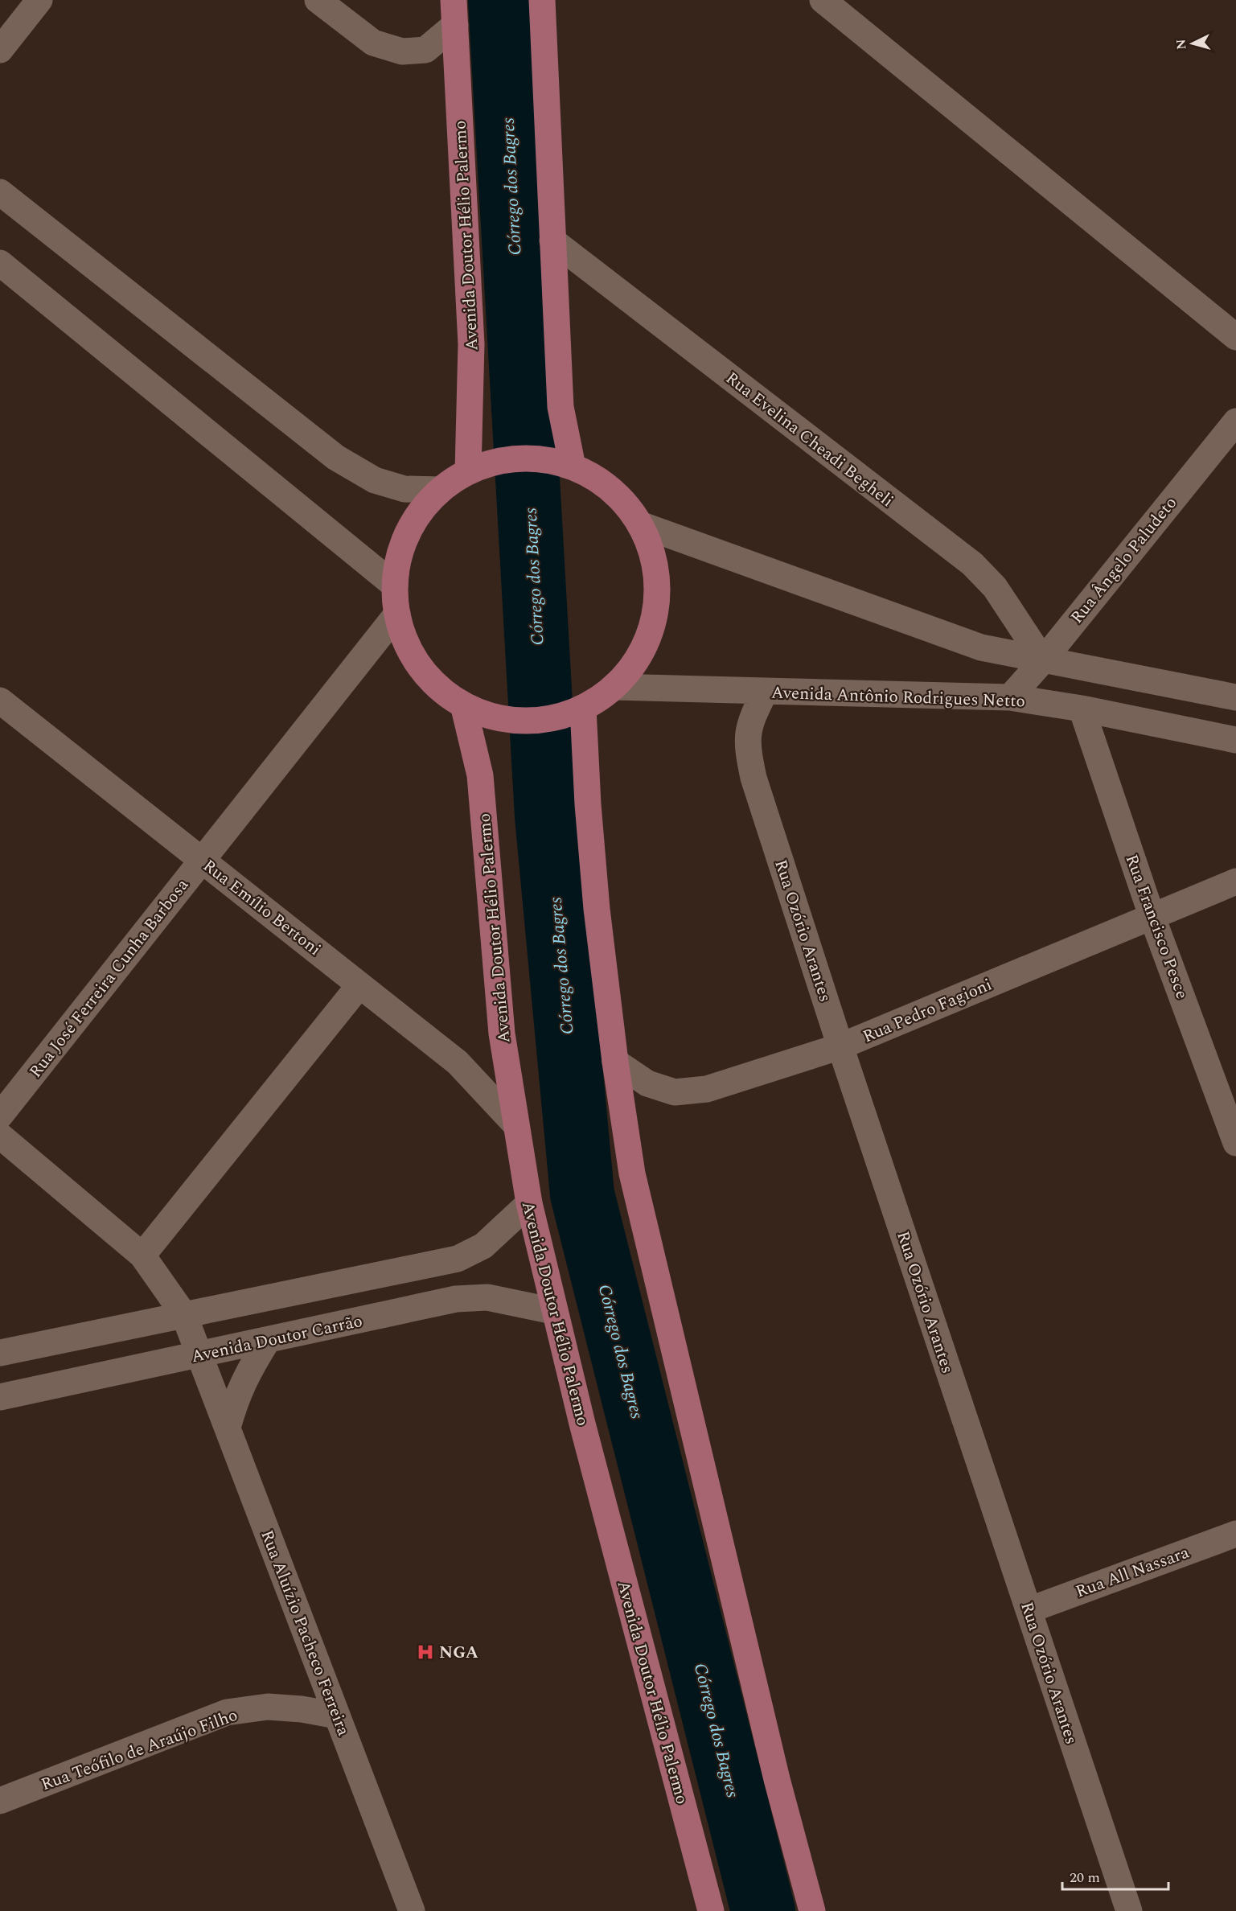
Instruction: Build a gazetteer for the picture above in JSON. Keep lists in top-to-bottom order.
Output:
{
  "streets": {
    "main road": ["Avenida Doutor Hélio Palermo"],
    "street": [
      "Rua Evelina Cheadi Begheli",
      "Rua Ângelo Paludeto",
      "Avenida Antônio Rodrigues Netto",
      "Rua Emílio Bertoni",
      "Rua Francisco Pesce",
      "Rua Ozório Arantes",
      "Rua José Ferreira Cunha Barbosa",
      "Rua Pedro Fagioni",
      "Avenida Doutor Carrão",
      "Rua All Nassara",
      "Rua Aluízio Pacheco Ferreira",
      "Rua Teófilo de Araújo Filho"
    ]
  },
  "crossings": [
    ["Avenida Doutor Hélio Palermo", "Rua Emílio Bertoni"],
    ["Avenida Doutor Hélio Palermo", "Avenida Doutor Carrão"],
    ["Rua Evelina Cheadi Begheli", "Rua Ângelo Paludeto"],
    ["Rua Ângelo Paludeto", "Avenida Antônio Rodrigues Netto"],
    ["Avenida Antônio Rodrigues Netto", "Rua Francisco Pesce"],
    ["Avenida Antônio Rodrigues Netto", "Rua Ozório Arantes"],
    ["Rua Emílio Bertoni", "Rua José Ferreira Cunha Barbosa"],
    ["Rua Francisco Pesce", "Rua Pedro Fagioni"],
    ["Rua Ozório Arantes", "Rua Pedro Fagioni"],
    ["Rua Ozório Arantes", "Rua All Nassara"],
    ["Avenida Doutor Carrão", "Rua Aluízio Pacheco Ferreira"],
    ["Rua Aluízio Pacheco Ferreira", "Rua Teófilo de Araújo Filho"]
  ],
  "water": ["Córrego dos Bagres"],
  "places": {
    "hospital": ["NGA"]
  },
  "scale_bar": "20 m",
  "north": "left"
}
